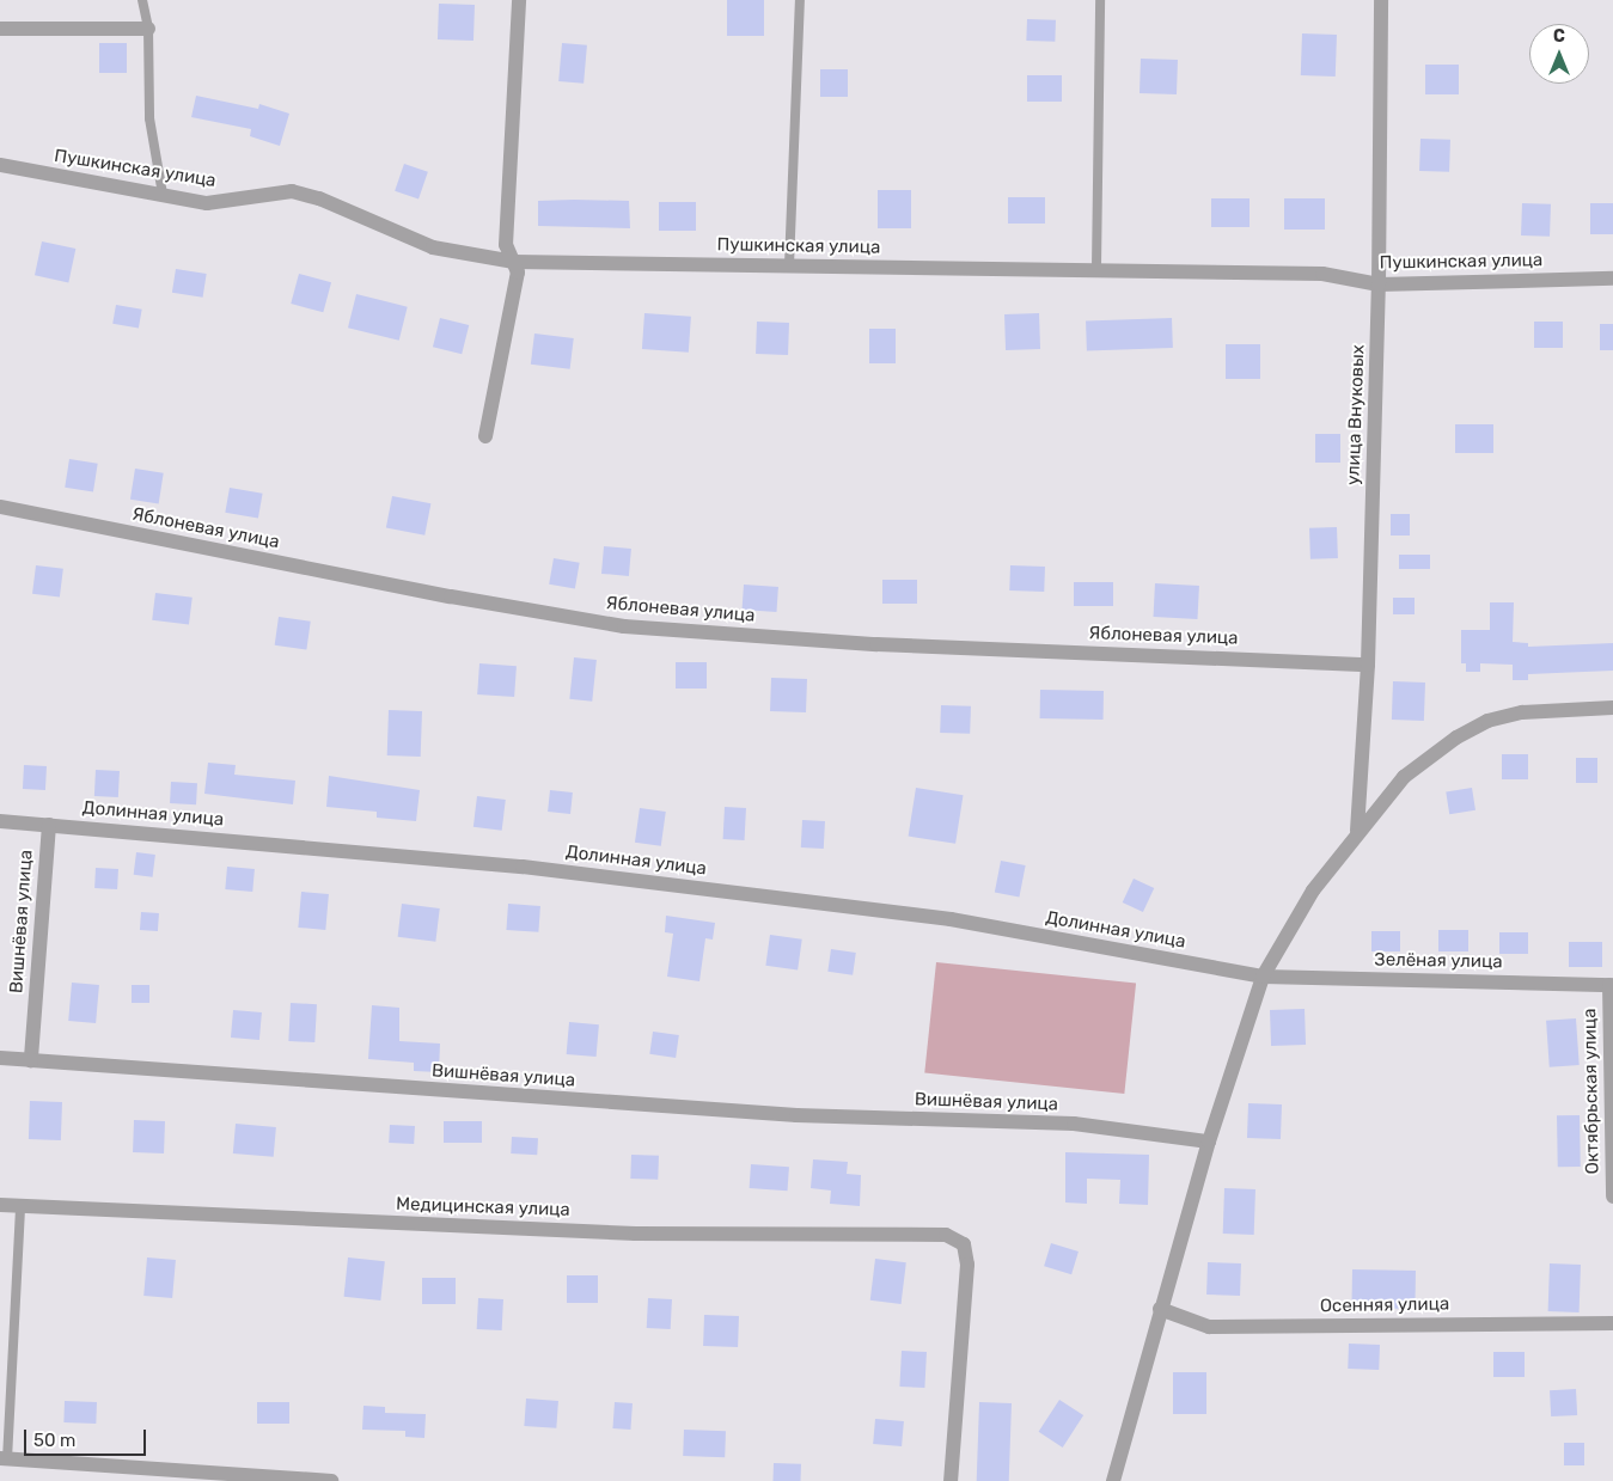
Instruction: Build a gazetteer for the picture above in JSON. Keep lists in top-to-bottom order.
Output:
{
  "streets": {
    "street": [
      "Пушкинская улица",
      "улица Внуковых",
      "Яблоневая улица",
      "Долинная улица",
      "Вишнёвая улица",
      "Зелёная улица",
      "Октябрьская улица",
      "Медицинская улица",
      "Осенняя улица"
    ]
  },
  "crossings": [
    ["Пушкинская улица", "улица Внуковых"],
    ["улица Внуковых", "Яблоневая улица"],
    ["Долинная улица", "Вишнёвая улица"],
    ["Долинная улица", "Зелёная улица"],
    ["Зелёная улица", "Октябрьская улица"]
  ],
  "scale_bar": "50 m",
  "north": "top"
}
